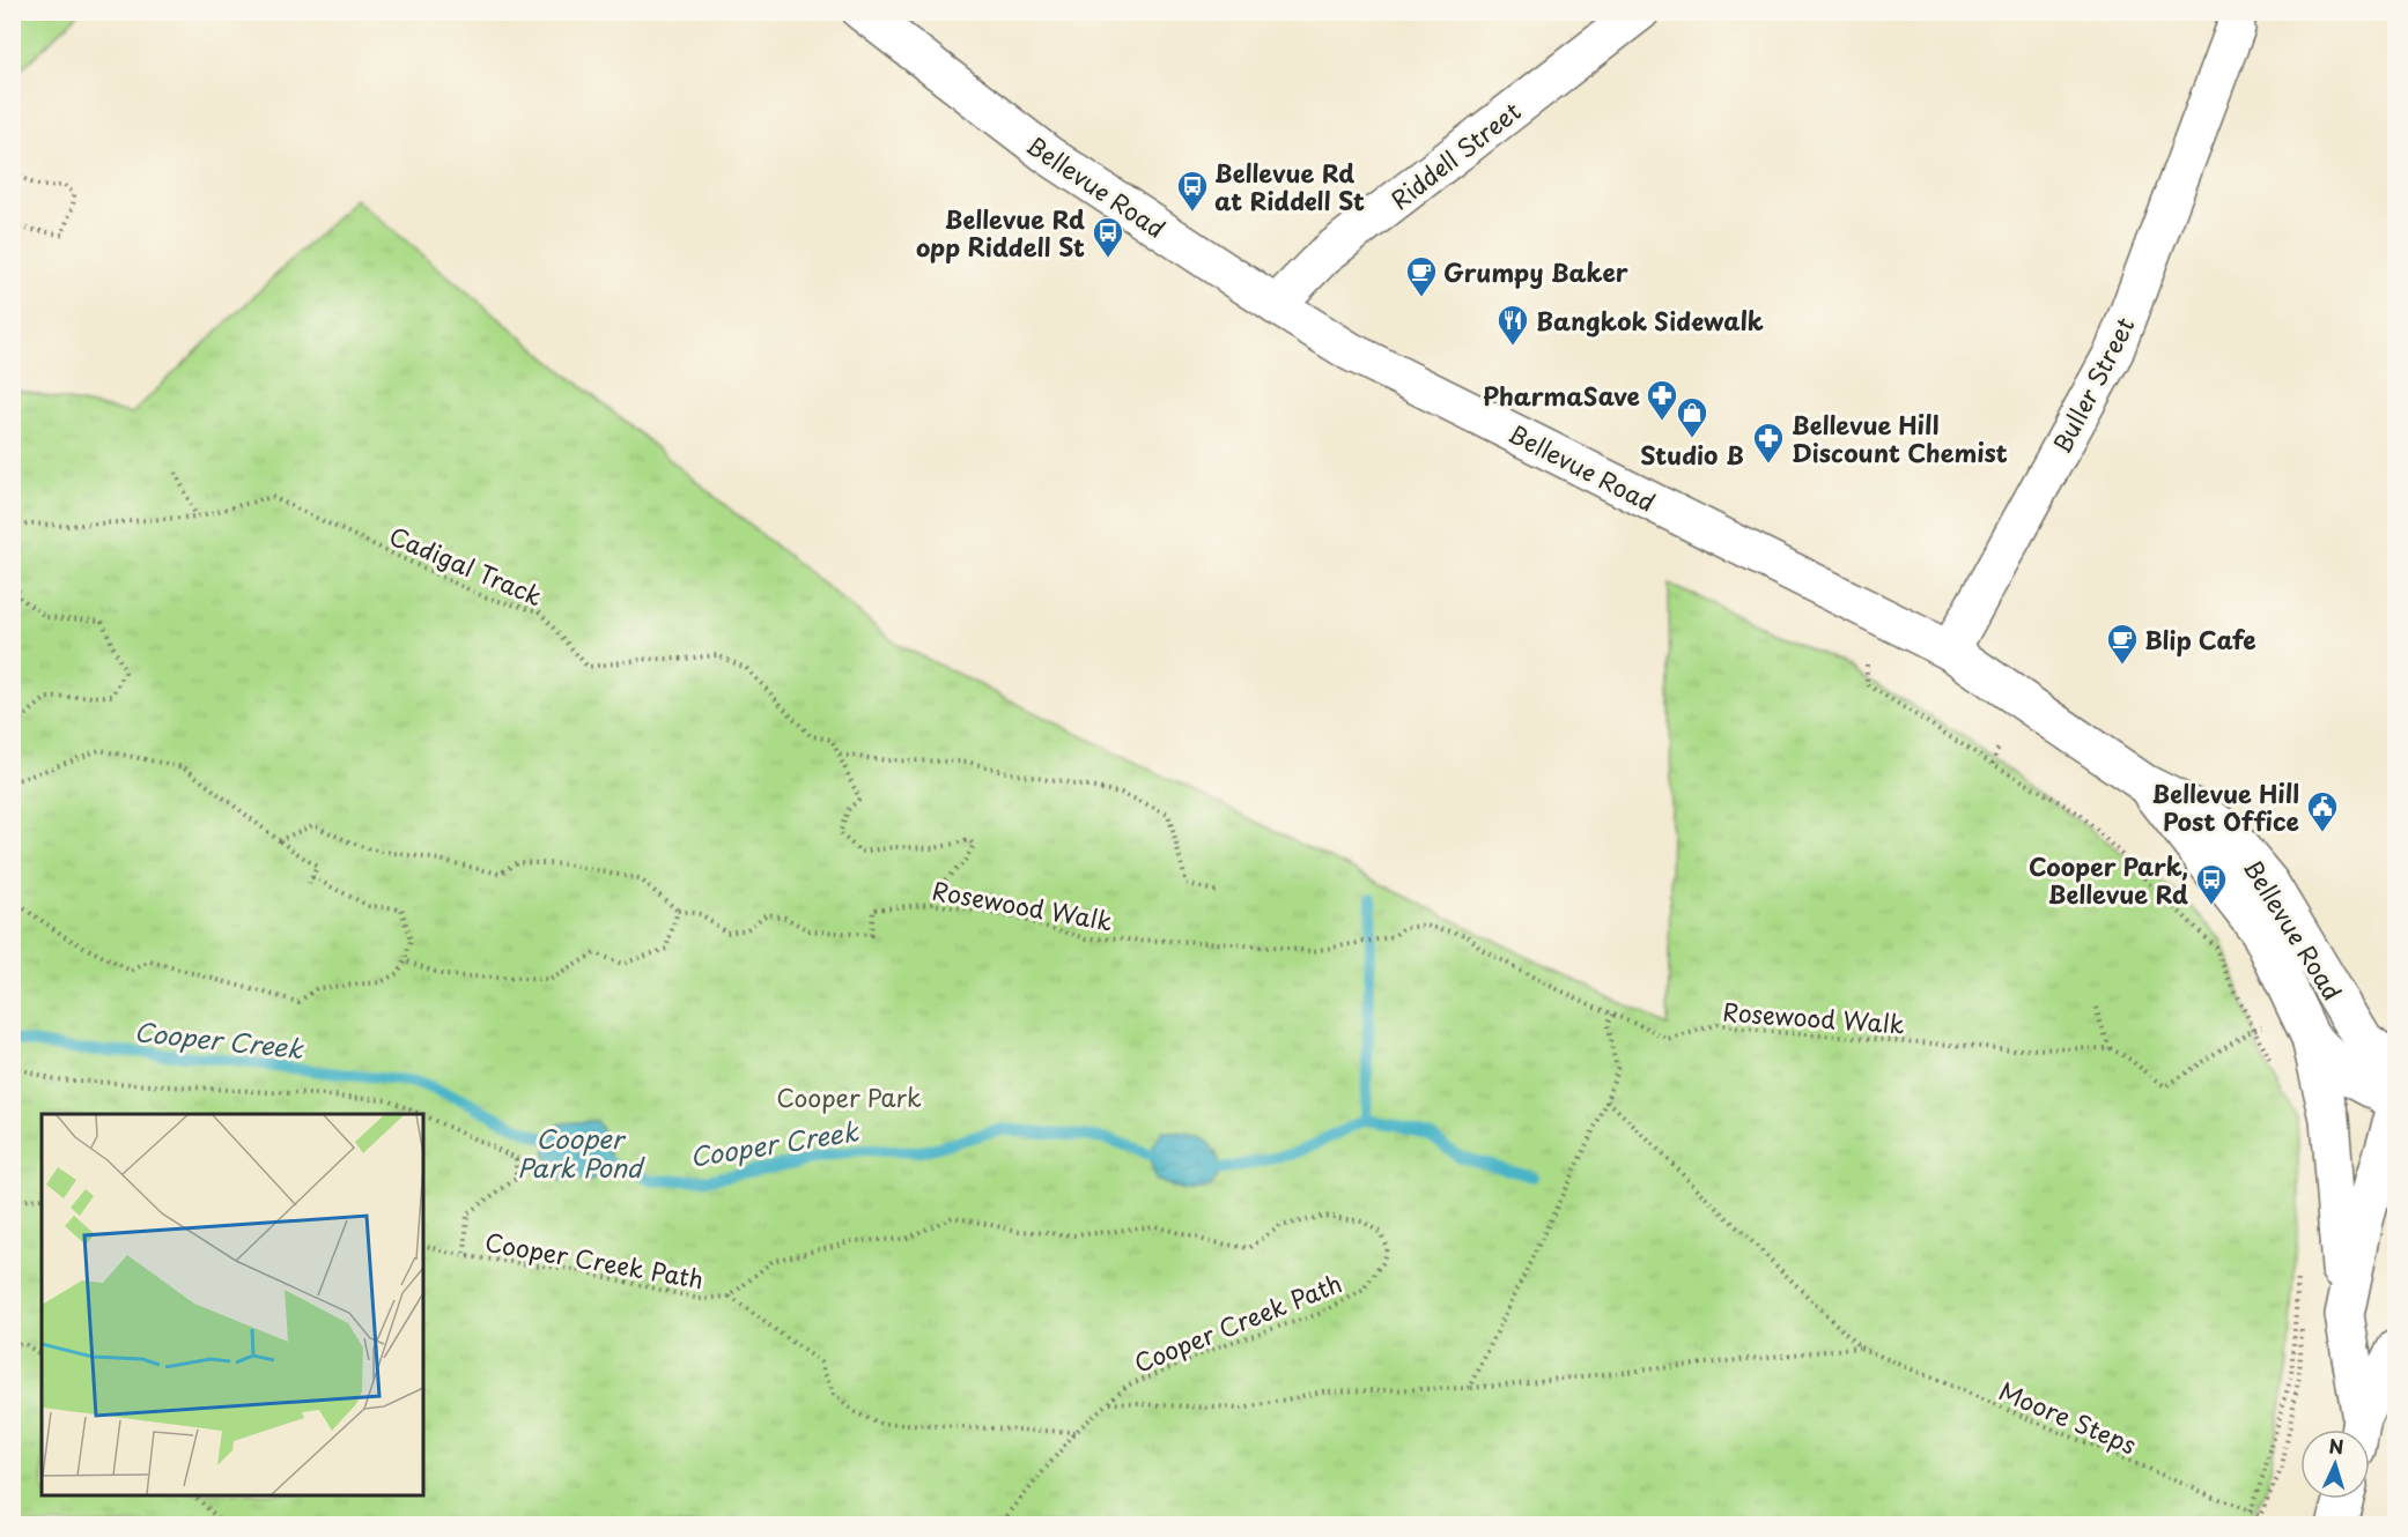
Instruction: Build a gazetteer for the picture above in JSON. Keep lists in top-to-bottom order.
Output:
{
  "streets": {
    "street": ["Riddell Street", "Bellevue Road", "Buller Street"],
    "path": [
      "Cadigal Track",
      "Rosewood Walk",
      "Cooper Creek Path",
      "Moore Steps"
    ]
  },
  "crossings": [
    ["Riddell Street", "Bellevue Road"],
    ["Bellevue Road", "Buller Street"],
    ["Cadigal Track", "Rosewood Walk"]
  ],
  "water": ["Cooper Creek", "Cooper Park Pond"],
  "parks": ["Cooper Park"],
  "places": {
    "bus stop": ["Bellevue Rd at Riddell St", "Bellevue Rd opp Riddell St", "Cooper Park, Bellevue Rd"],
    "cafe": ["Grumpy Baker", "Blip Cafe"],
    "restaurant": ["Bangkok Sidewalk"],
    "pharmacy": ["PharmaSave", "Bellevue Hill Discount Chemist"],
    "shop": ["Studio B"],
    "public building": ["Bellevue Hill Post Office"]
  },
  "north": "top"
}
